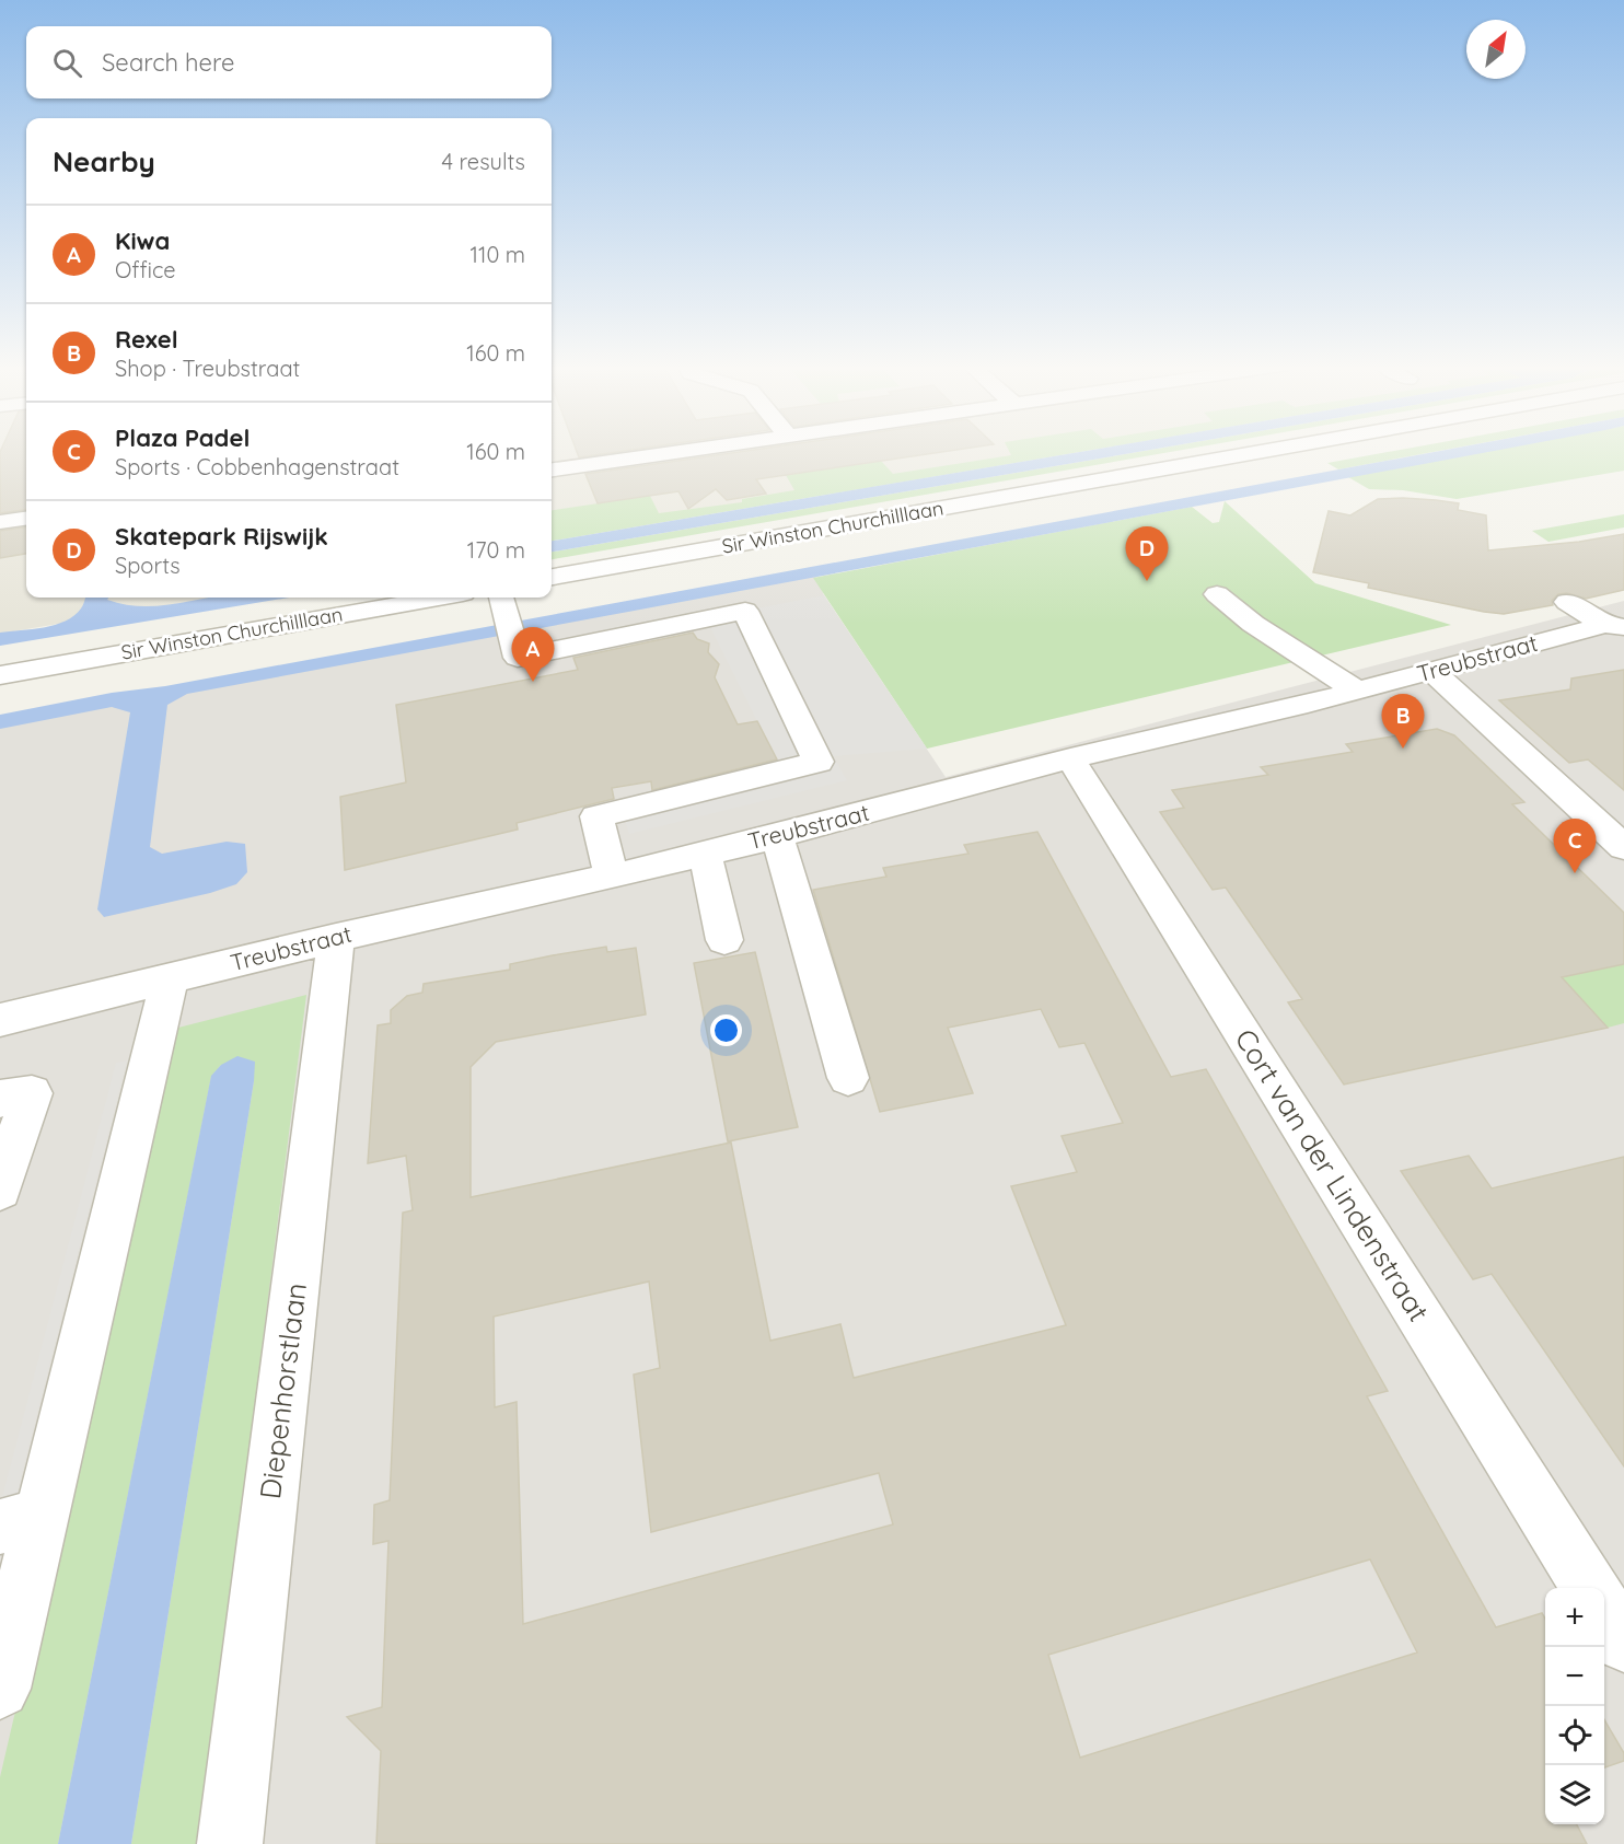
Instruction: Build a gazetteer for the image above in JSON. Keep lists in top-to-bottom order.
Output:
{
  "streets": {
    "street": [
      "Sir Winston Churchilllaan",
      "Treubstraat",
      "Cort van der Lindenstraat",
      "Diepenhorstlaan"
    ]
  },
  "crossings": [
    ["Treubstraat", "Cort van der Lindenstraat"],
    ["Treubstraat", "Diepenhorstlaan"]
  ],
  "north": "top right",
  "page": {
    "search": "Search here",
    "heading": ["Nearby", "4 results"],
    "list": [
      {
        "mark": "A",
        "name": "Kiwa",
        "note": "Office",
        "value": "110 m"
      },
      {
        "mark": "B",
        "name": "Rexel",
        "note": "Shop · Treubstraat",
        "value": "160 m"
      },
      {
        "mark": "C",
        "name": "Plaza Padel",
        "note": "Sports · Cobbenhagenstraat",
        "value": "160 m"
      },
      {
        "mark": "D",
        "name": "Skatepark Rijswijk",
        "note": "Sports",
        "value": "170 m"
      }
    ],
    "pins": [
      "D",
      "A",
      "B",
      "C"
    ],
    "map_buttons": ["+", "−"]
  }
}
